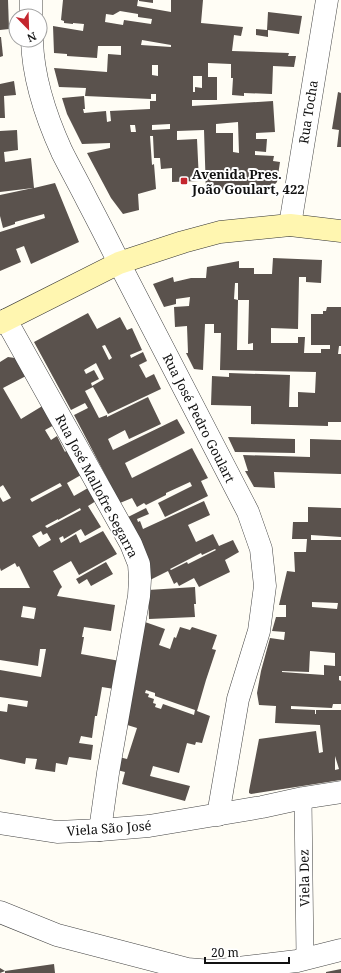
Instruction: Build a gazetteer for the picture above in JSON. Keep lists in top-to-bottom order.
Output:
{
  "streets": {
    "street": [
      "Rua Tocha",
      "Rua José Pedro Goulart",
      "Rua José Mallofre Segarra",
      "Viela São José"
    ],
    "lane": ["Viela Dez"]
  },
  "crossings": [
    ["Rua José Pedro Goulart", "Viela São José"],
    ["Rua José Mallofre Segarra", "Viela São José"],
    ["Viela São José", "Viela Dez"]
  ],
  "places": {
    "transit": ["Avenida Pres. João Goulart, 422"]
  },
  "scale_bar": "20 m",
  "north": "bottom right"
}
